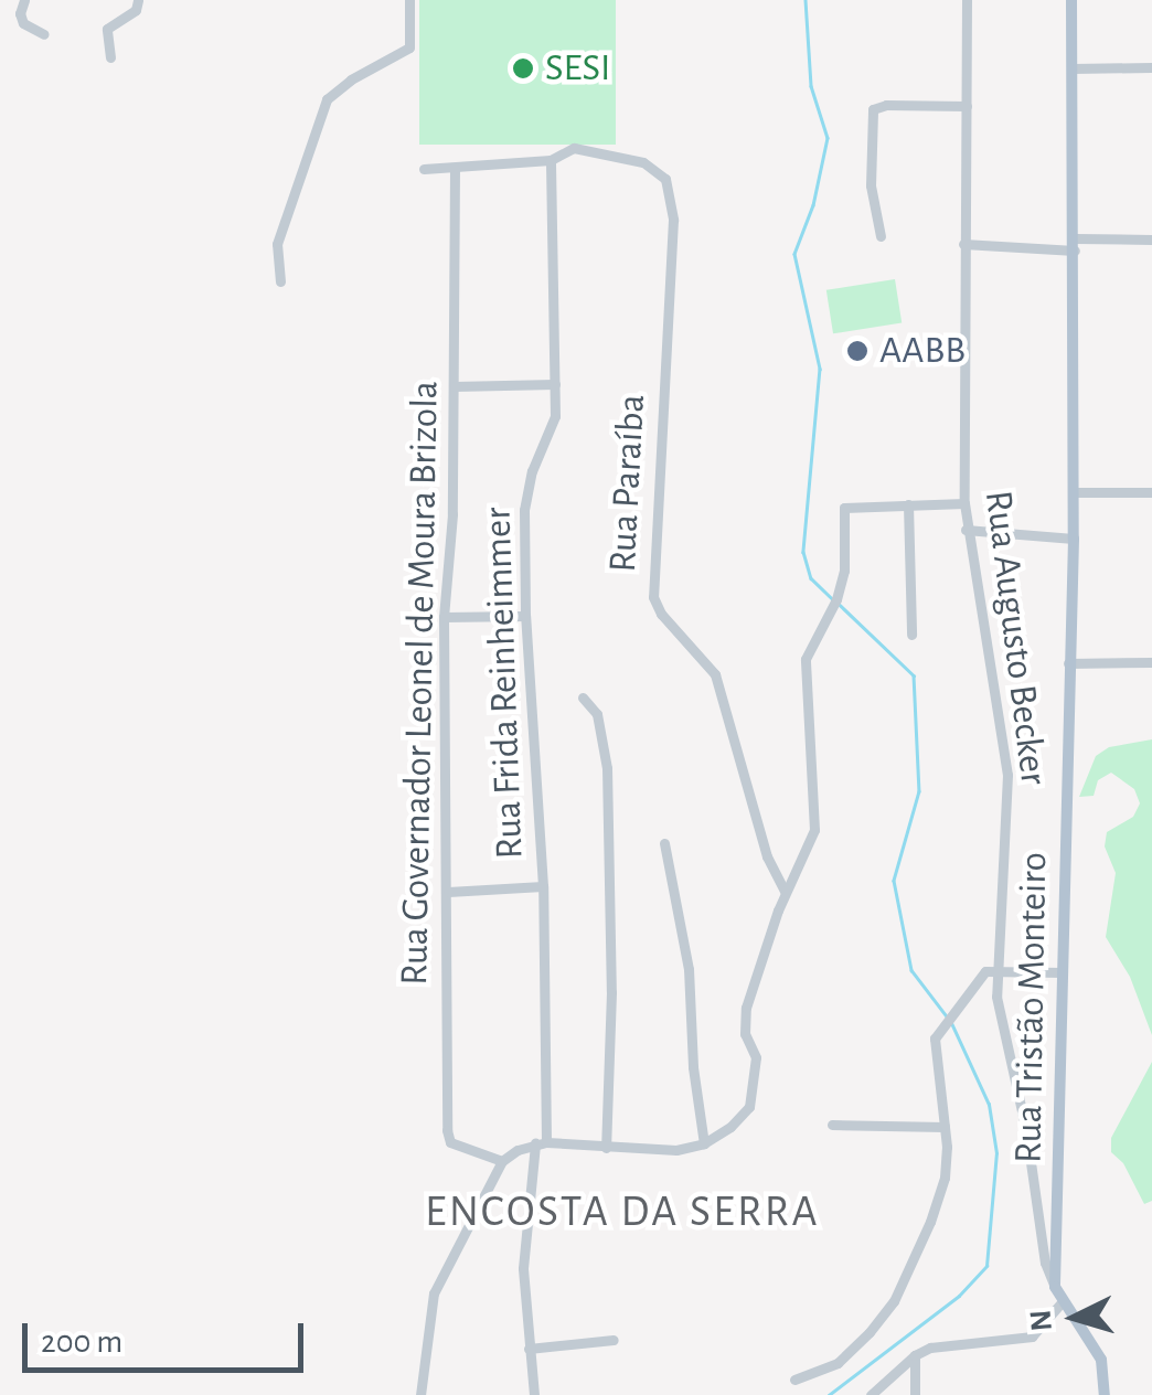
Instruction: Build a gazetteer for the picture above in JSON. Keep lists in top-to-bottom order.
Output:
{
  "streets": {
    "main road": ["Rua Augusto Becker", "Rua Tristão Monteiro"],
    "street": ["Rua Paraíba", "Rua Governador Leonel de Moura Brizola", "Rua Frida Reinheimmer"]
  },
  "crossings": [
    ["Rua Paraíba", "Rua Frida Reinheimmer"],
    ["Rua Augusto Becker", "Rua Tristão Monteiro"]
  ],
  "districts": ["ENCOSTA DA SERRA"],
  "places": ["SESI", "AABB"],
  "scale_bar": "200 m",
  "north": "left"
}
